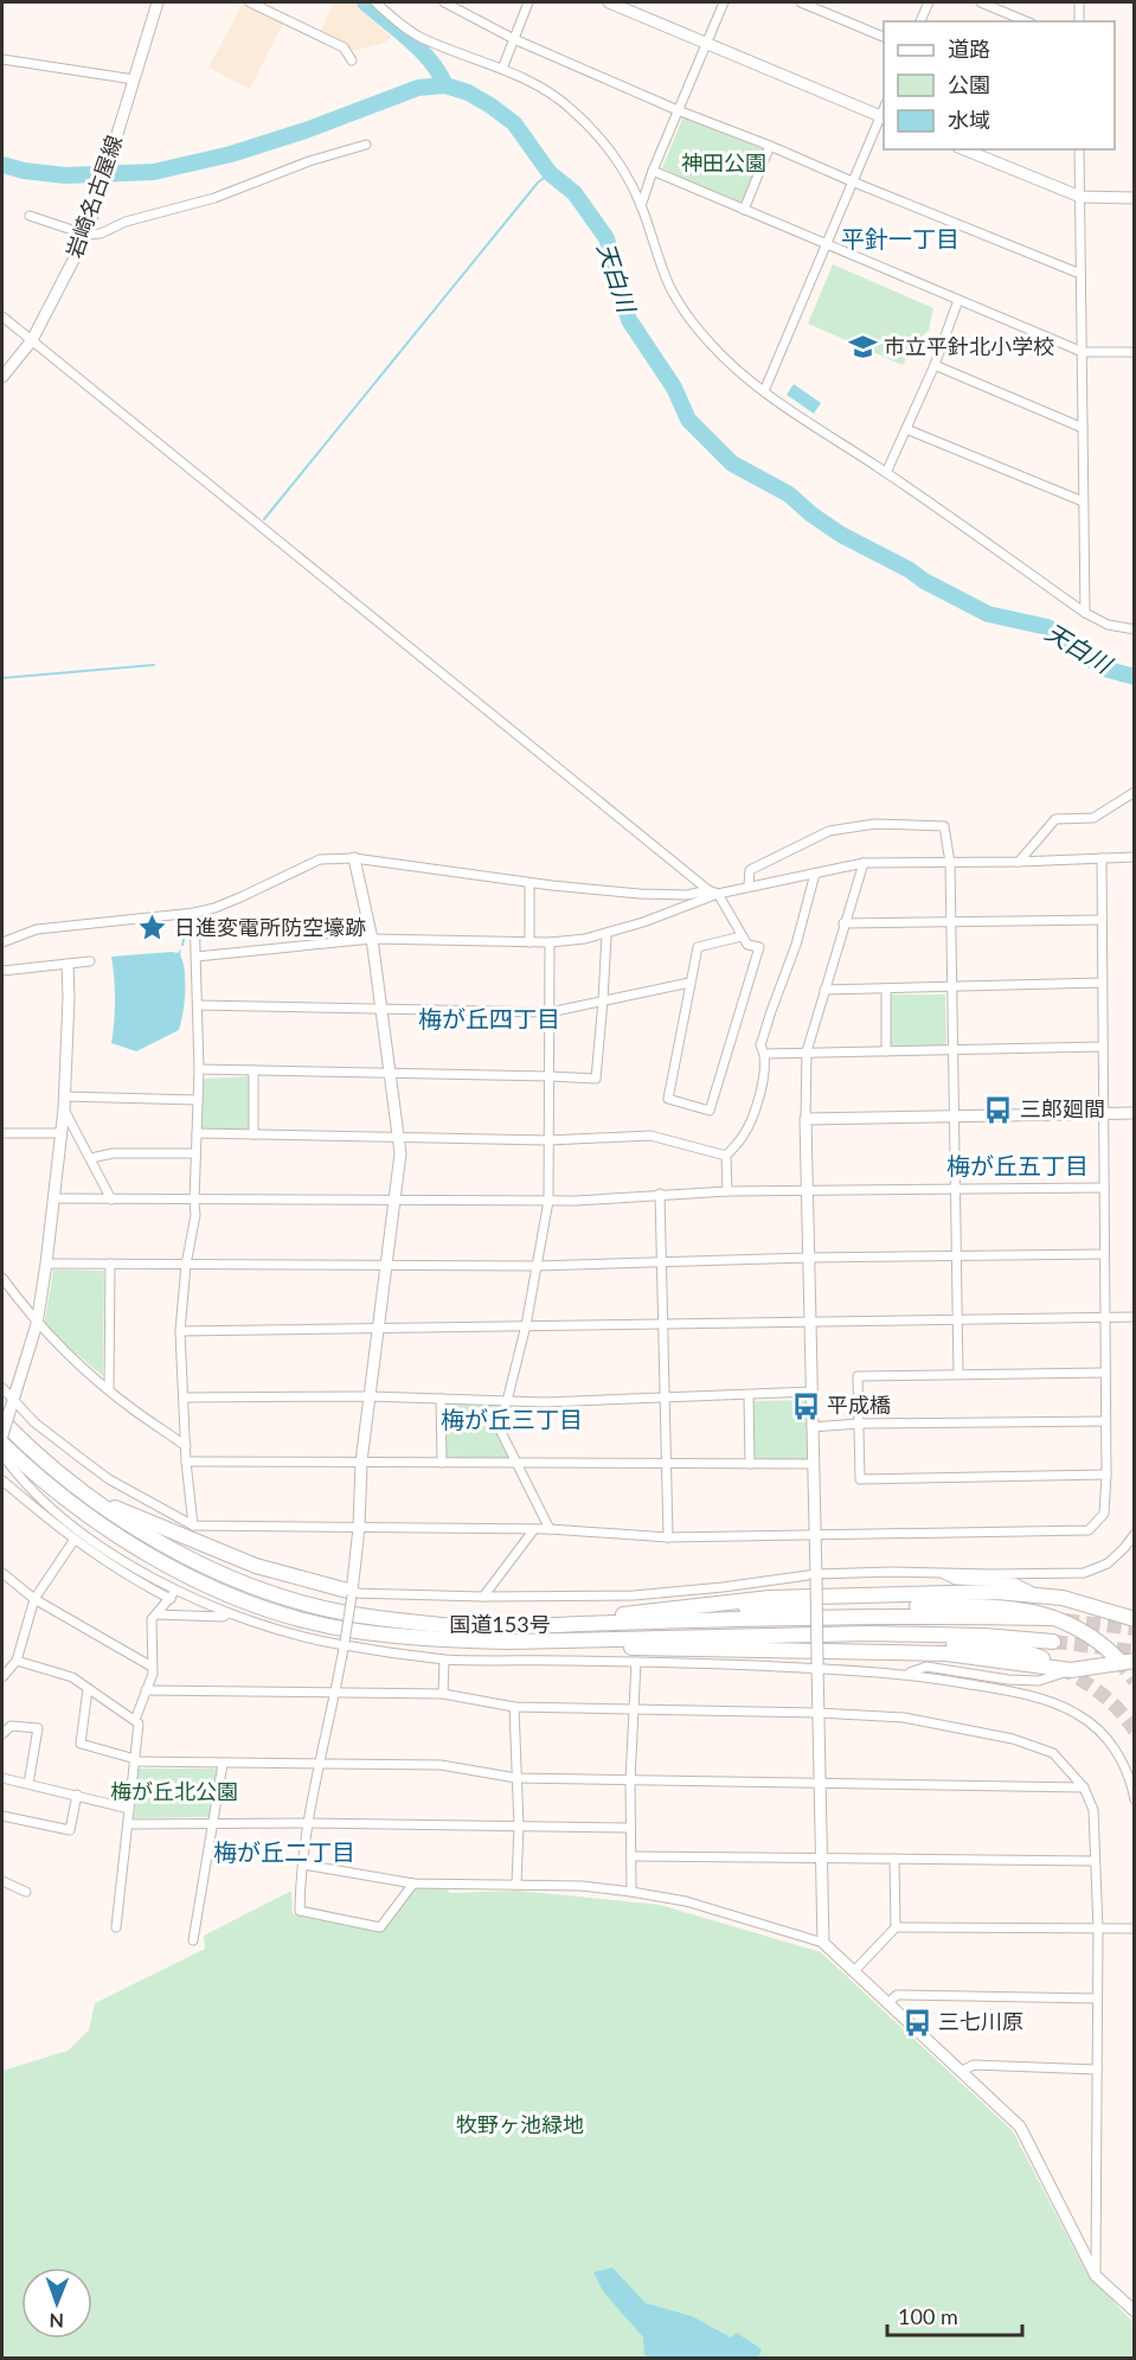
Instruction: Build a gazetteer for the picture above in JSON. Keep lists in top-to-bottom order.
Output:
{
  "streets": {
    "highway": ["国道153号"],
    "street": ["岩崎名古屋線"]
  },
  "districts": [
    "平針一丁目",
    "梅が丘四丁目",
    "梅が丘五丁目",
    "梅が丘三丁目",
    "梅が丘二丁目"
  ],
  "water": ["天白川"],
  "parks": ["神田公園", "梅が丘北公園", "牧野ヶ池緑地"],
  "places": {
    "school or university": ["市立平針北小学校"],
    "place": ["日進変電所防空壕跡"],
    "bus stop": ["三郎廻間", "平成橋", "三七川原"]
  },
  "legend": ["道路", "公園", "水域"],
  "scale_bar": "100 m",
  "north": "bottom"
}
